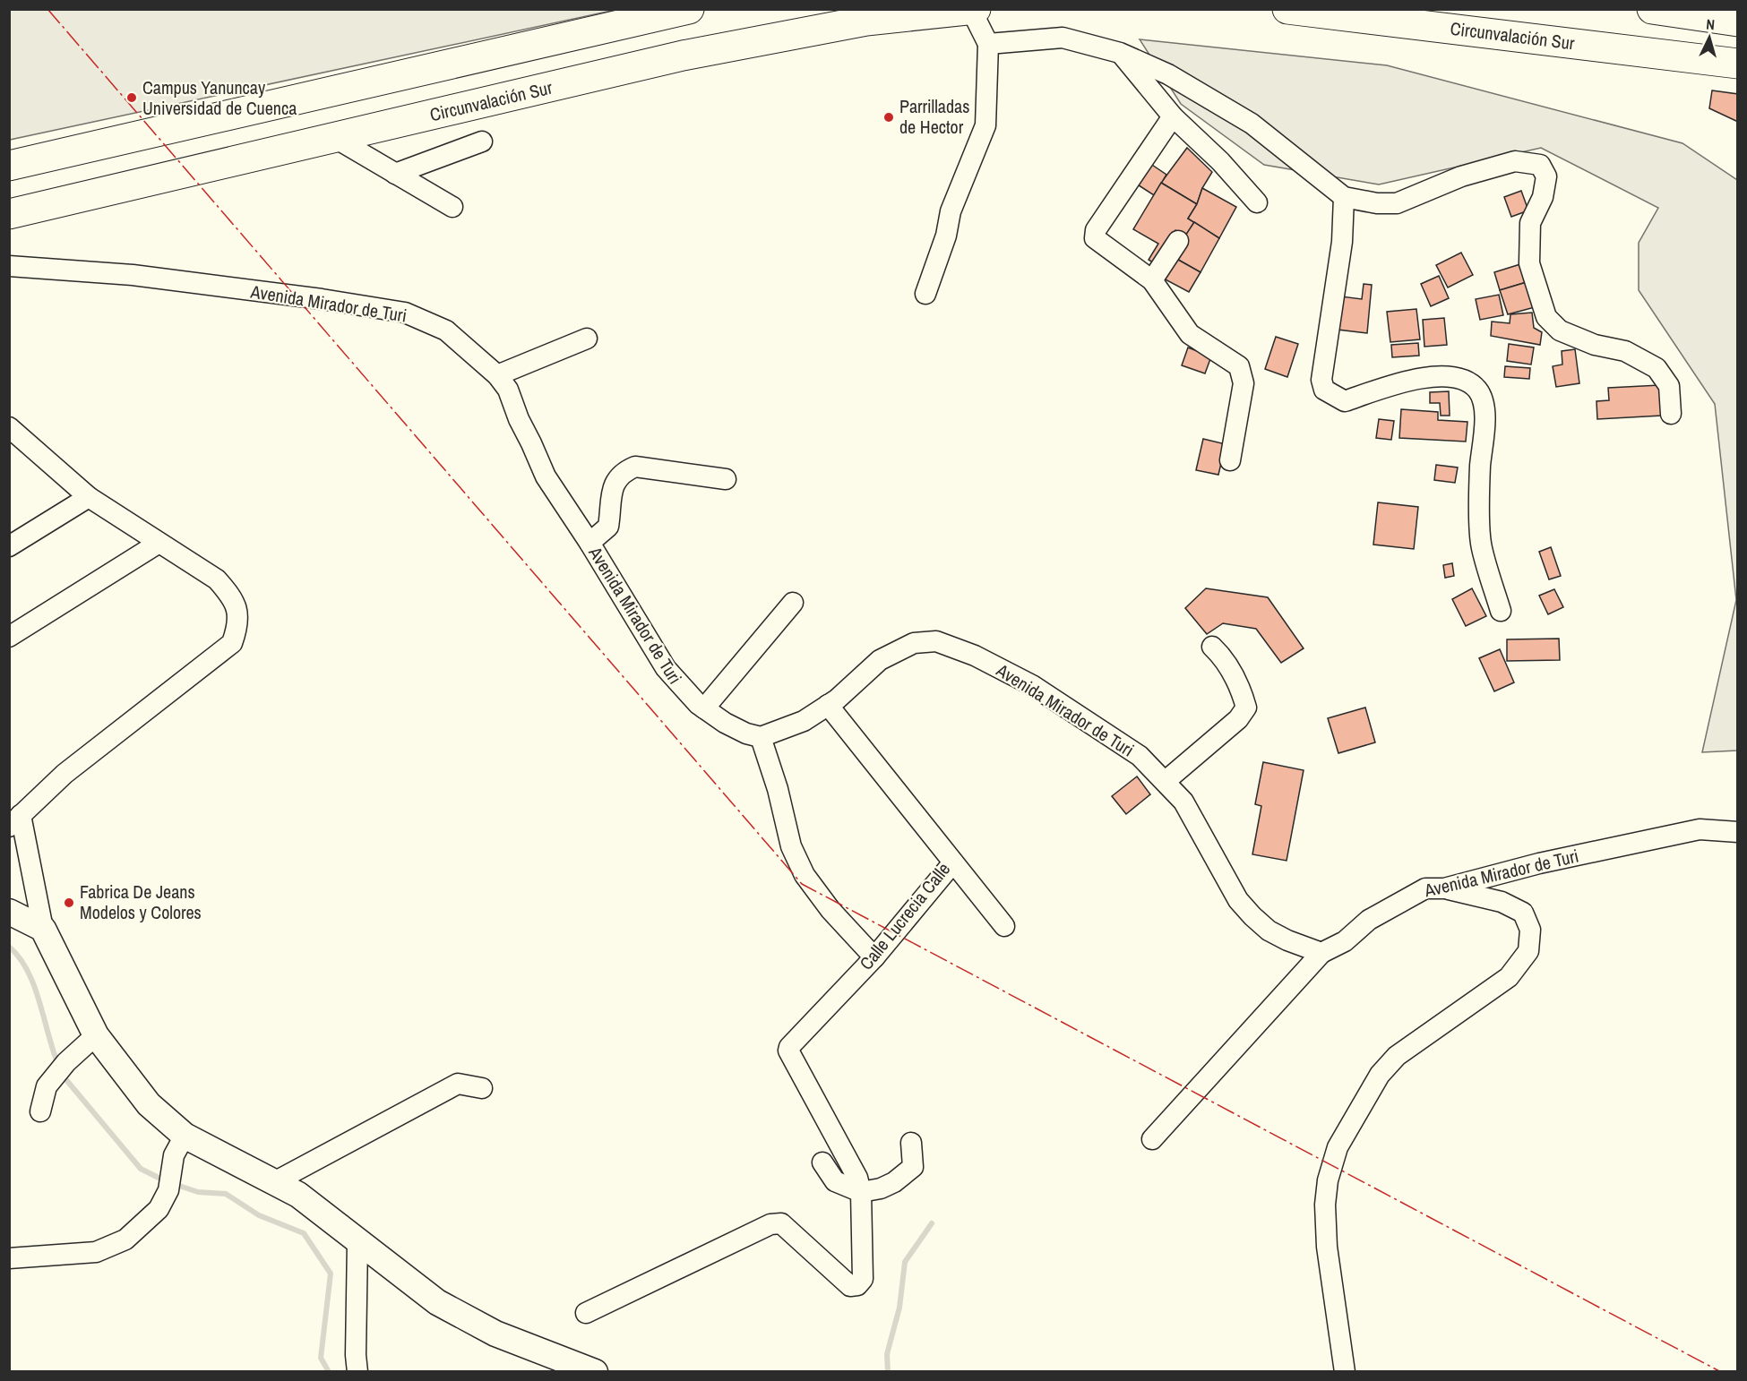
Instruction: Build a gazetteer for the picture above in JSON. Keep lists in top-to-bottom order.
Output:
{
  "streets": {
    "highway": ["Circunvalación Sur"],
    "street": ["Avenida Mirador de Turi", "Calle Lucrecia Calle"]
  },
  "crossings": [
    ["Avenida Mirador de Turi", "Calle Lucrecia Calle"]
  ],
  "places": ["Campus Yanuncay Universidad de Cuenca", "Parrilladas de Hector", "Fabrica De Jeans Modelos y Colores"],
  "north": "top"
}
